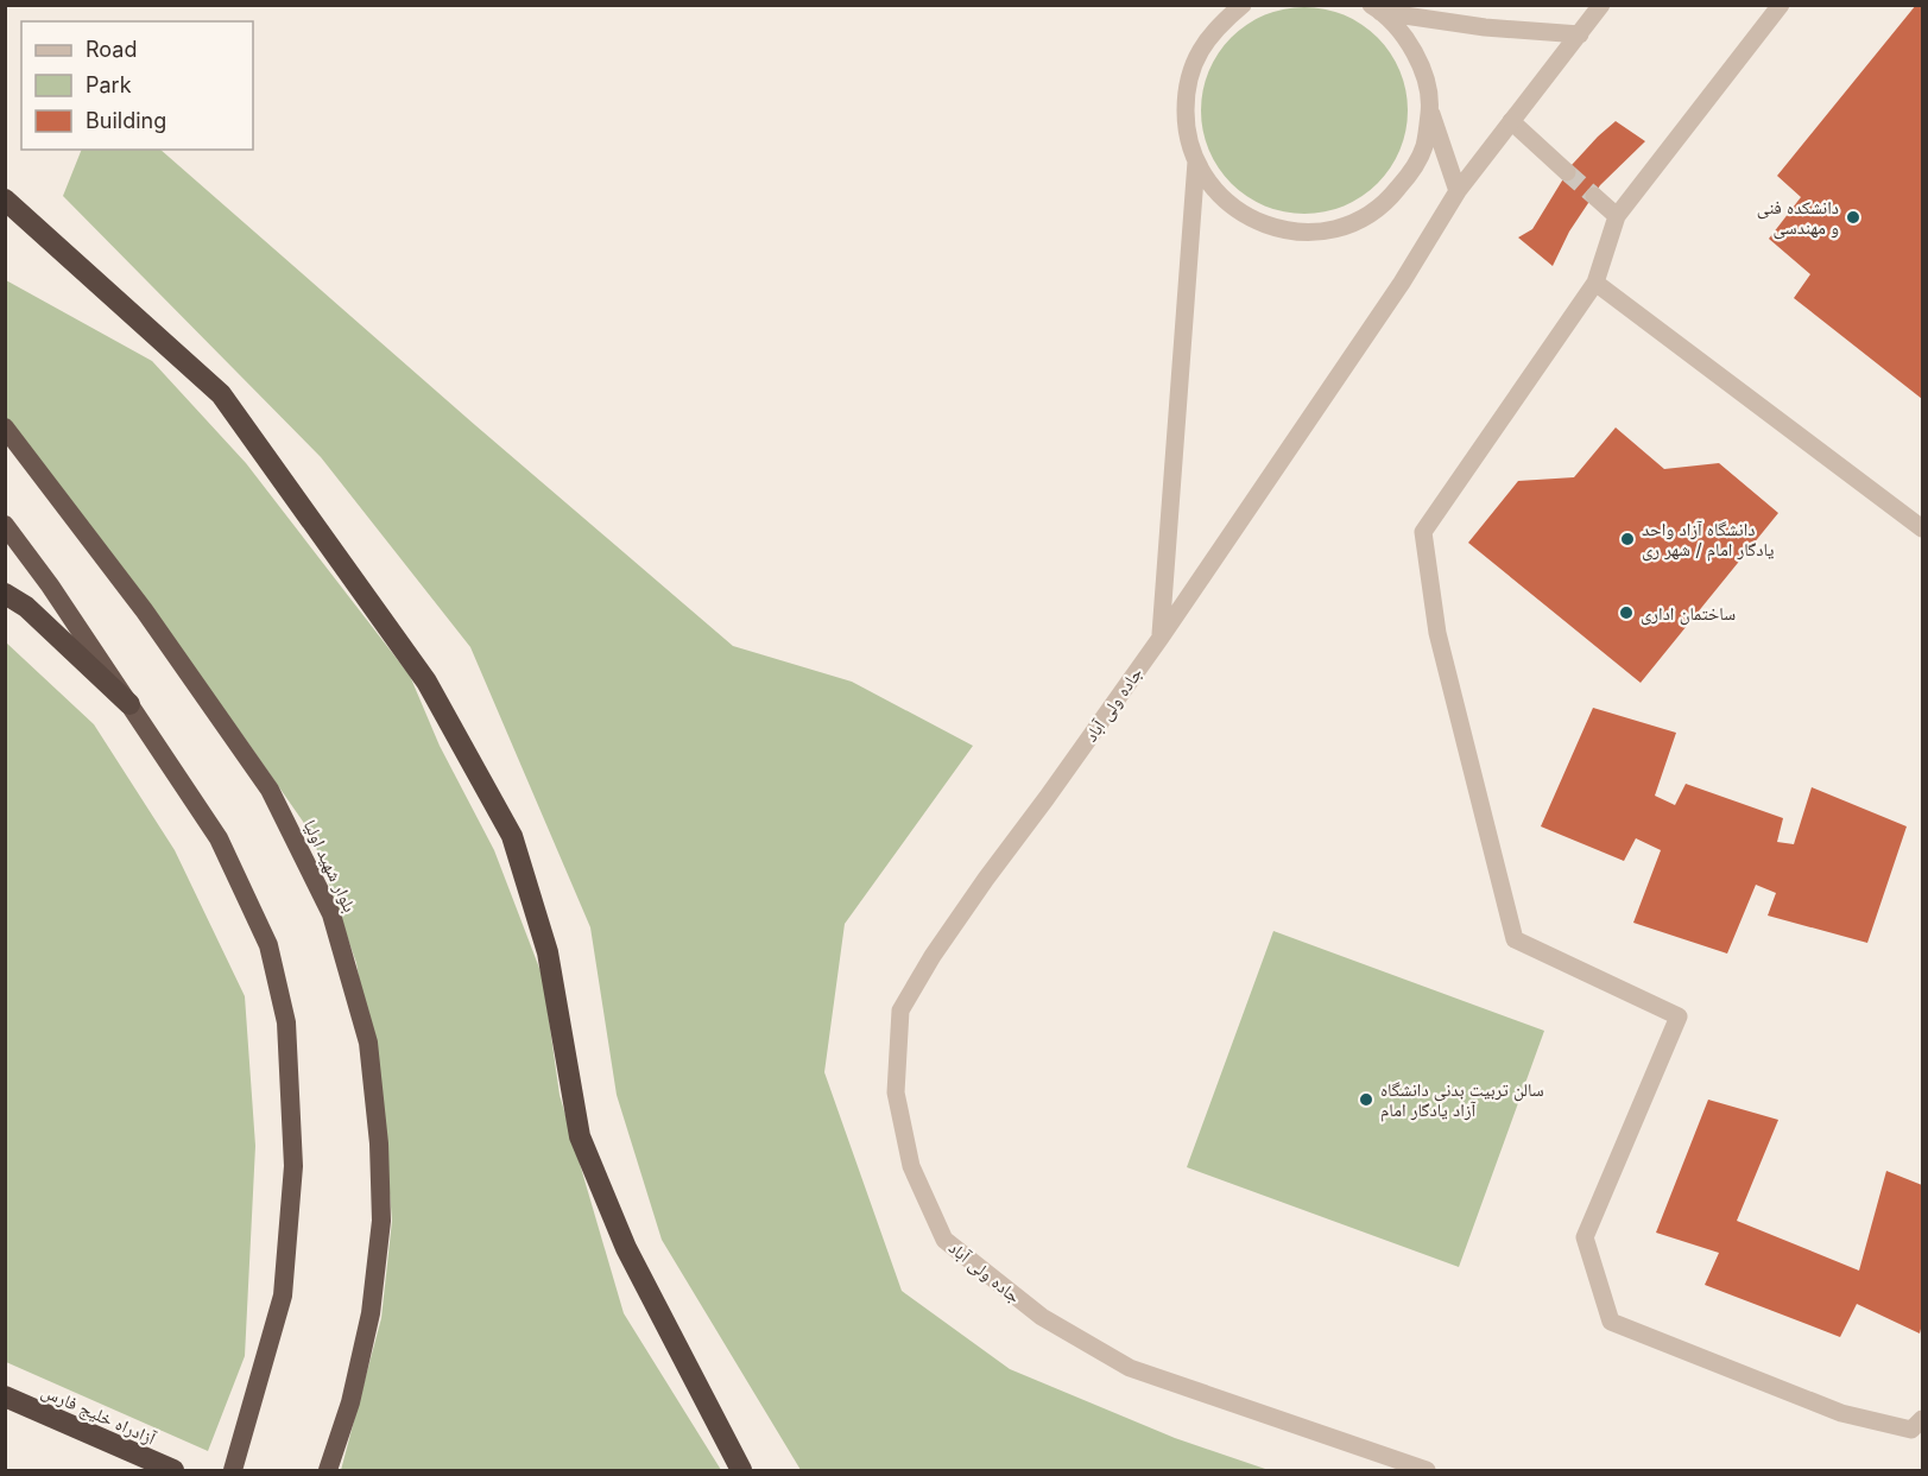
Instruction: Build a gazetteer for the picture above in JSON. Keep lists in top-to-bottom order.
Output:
{
  "streets": {
    "highway": ["بلوار شهید اوليا", "آزادراه خلیج فارس"],
    "street": ["جاده ولی آباد"]
  },
  "places": [
    "دانشکده فنی و مهندسی",
    "دانشگاه آزاد واحد یادگار امام / شهر ری",
    "ساختمان اداری",
    "سالن تربیت بدنی دانشگاه آزاد یادگار امام"
  ],
  "legend": ["Road", "Park", "Building"]
}
